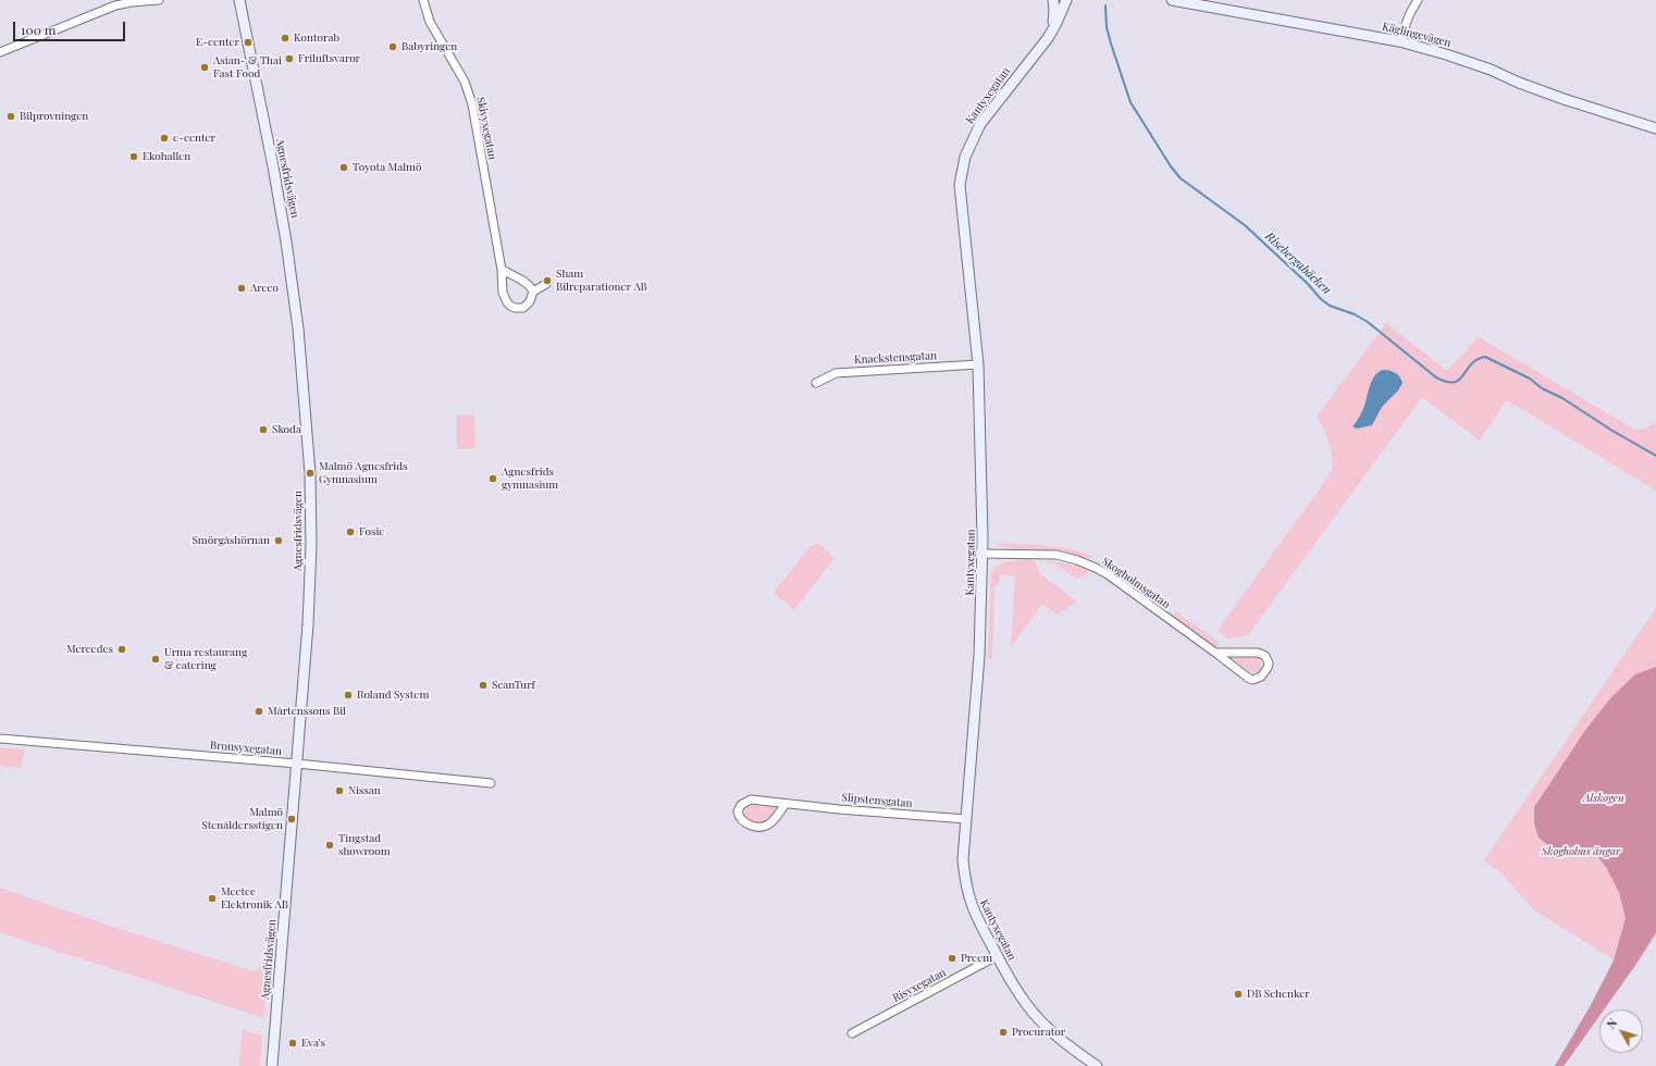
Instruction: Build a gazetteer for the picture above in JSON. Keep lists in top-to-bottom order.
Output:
{
  "streets": {
    "main road": ["Käglingevägen", "Kantyxegatan", "Agnesfridsvägen"],
    "street": [
      "Skivyxegatan",
      "Knackstensgatan",
      "Skogholmsgatan",
      "Bronsyxegatan",
      "Slipstensgatan",
      "Risyxegatan"
    ]
  },
  "crossings": [
    ["Kantyxegatan", "Knackstensgatan"],
    ["Kantyxegatan", "Skogholmsgatan"],
    ["Kantyxegatan", "Slipstensgatan"],
    ["Kantyxegatan", "Risyxegatan"],
    ["Agnesfridsvägen", "Bronsyxegatan"]
  ],
  "water": ["Risebergabäcken"],
  "parks": ["Alskogen", "Skogholms ängar"],
  "places": [
    "Kontorab",
    "E-center",
    "Babyringen",
    "Friluftsvaror",
    "Asian- & Thai Fast Food",
    "Bilprovningen",
    "e-center",
    "Ekohallen",
    "Toyota Malmö",
    "Sham Bilreparationer AB",
    "Areco",
    "Skoda",
    "Malmö Agnesfrids Gymnasium",
    "Agnesfrids gymnasium",
    "Fosie",
    "Smörgåshörnan",
    "Mercedes",
    "Urma restaurang & catering",
    "ScanTurf",
    "Roland System",
    "Mårtenssons Bil",
    "Nissan",
    "Malmö Stenåldersstigen",
    "Tingstad showroom",
    "Mectec Elektronik AB",
    "Preem",
    "DB Schenker",
    "Procurator",
    "Eva's"
  ],
  "scale_bar": "100 m",
  "north": "top left"
}
